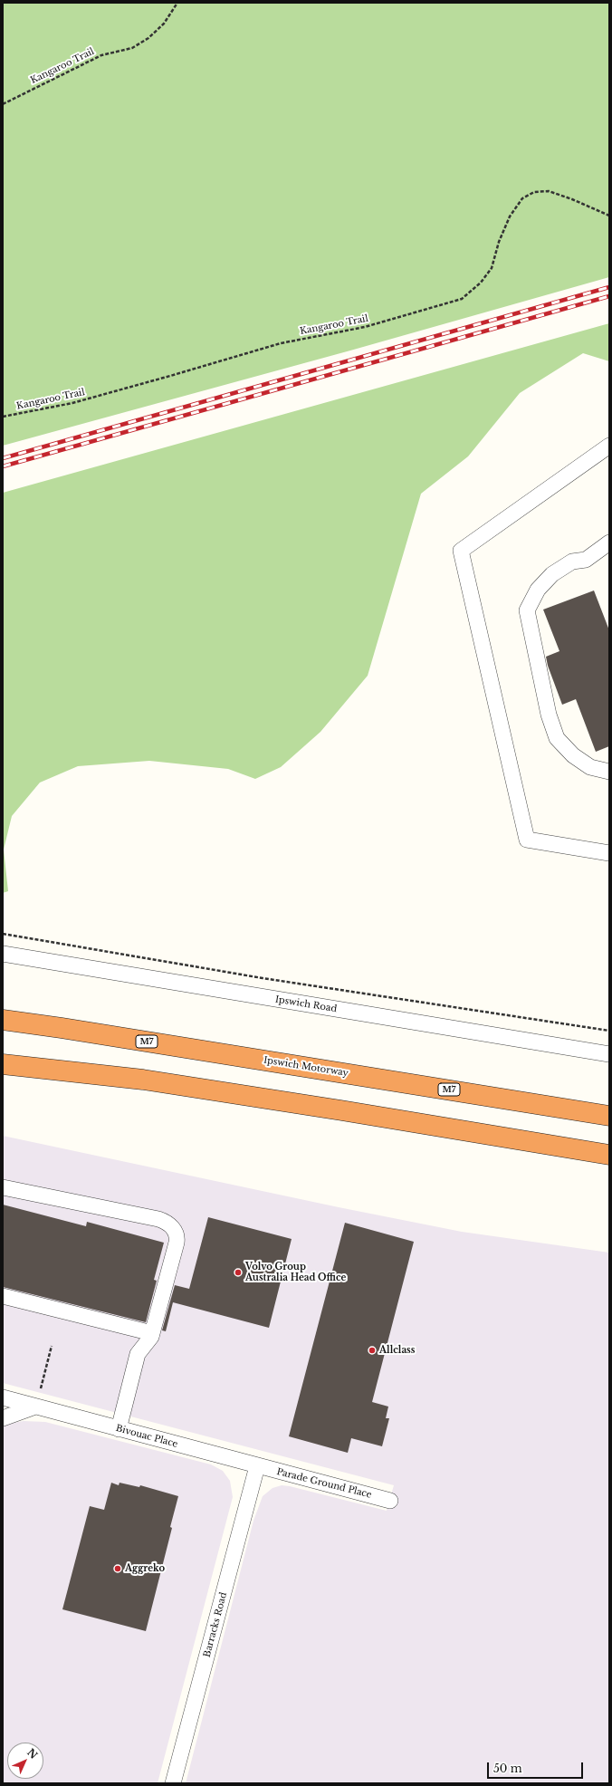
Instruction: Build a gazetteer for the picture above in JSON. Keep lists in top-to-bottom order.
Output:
{
  "streets": {
    "highway": ["M7", "Ipswich Motorway"],
    "street": [
      "Ipswich Road",
      "Bivouac Place",
      "Parade Ground Place",
      "Barracks Road"
    ],
    "path": ["Kangaroo Trail"]
  },
  "crossings": [
    ["Bivouac Place", "Parade Ground Place"],
    ["Bivouac Place", "Barracks Road"],
    ["Parade Ground Place", "Barracks Road"]
  ],
  "places": ["Volvo Group Australia Head Office", "Allclass", "Aggreko"],
  "scale_bar": "50 m",
  "north": "top right"
}
